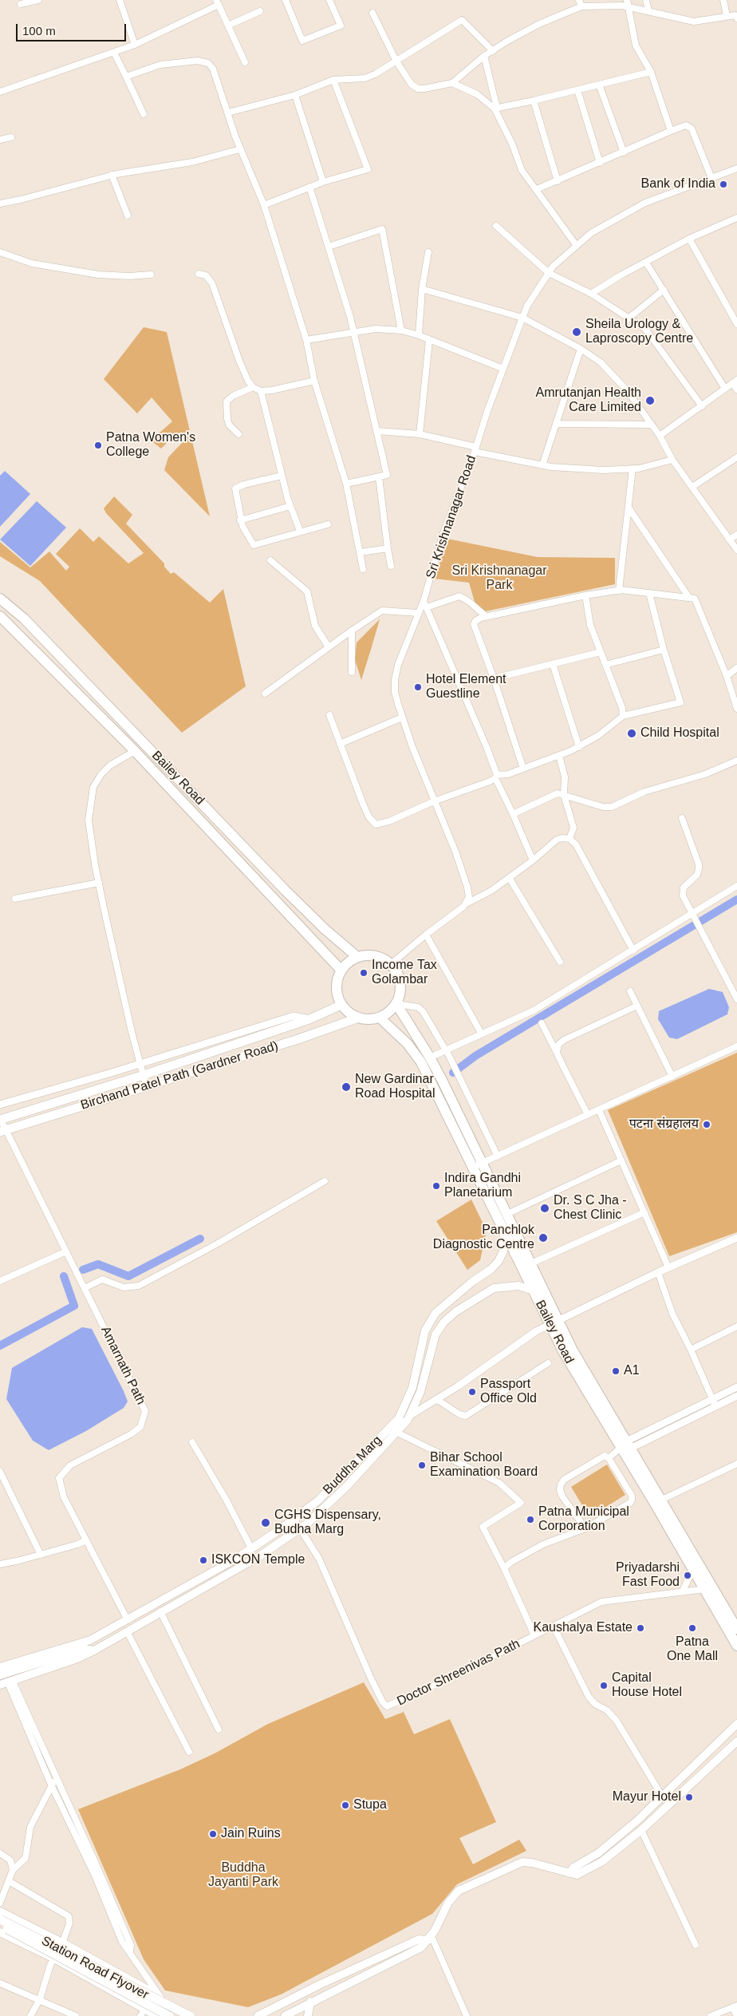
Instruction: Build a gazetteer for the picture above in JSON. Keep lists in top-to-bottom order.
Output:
{
  "streets": {
    "highway": ["Bailey Road"],
    "main road": ["Birchand Patel Path (Gardner Road)", "Buddha Marg", "Station Road Flyover"],
    "street": ["Sri Krishnanagar Road", "Amarnath Path", "Doctor Shreenivas Path"]
  },
  "crossings": [
    ["Bailey Road", "Birchand Patel Path (Gardner Road)"],
    ["Bailey Road", "Buddha Marg"],
    ["Bailey Road", "Doctor Shreenivas Path"],
    ["Birchand Patel Path (Gardner Road)", "Amarnath Path"],
    ["Amarnath Path", "Buddha Marg"],
    ["Buddha Marg", "Doctor Shreenivas Path"]
  ],
  "parks": ["Sri Krishnanagar Park", "Buddha Jayanti Park"],
  "places": [
    "Bank of India",
    "Sheila Urology & Laproscopy Centre",
    "Amrutanjan Health Care Limited",
    "Patna Women's College",
    "Hotel Element Guestline",
    "Child Hospital",
    "Income Tax Golambar",
    "New Gardinar Road Hospital",
    "पटना संग्रहालय",
    "Indira Gandhi Planetarium",
    "Dr. S C Jha - Chest Clinic",
    "Panchlok Diagnostic Centre",
    "A1",
    "Passport Office Old",
    "Bihar School Examination Board",
    "Patna Municipal Corporation",
    "CGHS Dispensary, Budha Marg",
    "ISKCON Temple",
    "Priyadarshi Fast Food",
    "Kaushalya Estate",
    "Patna One Mall",
    "Capital House Hotel",
    "Mayur Hotel",
    "Stupa",
    "Jain Ruins"
  ],
  "scale_bar": "100 m"
}
